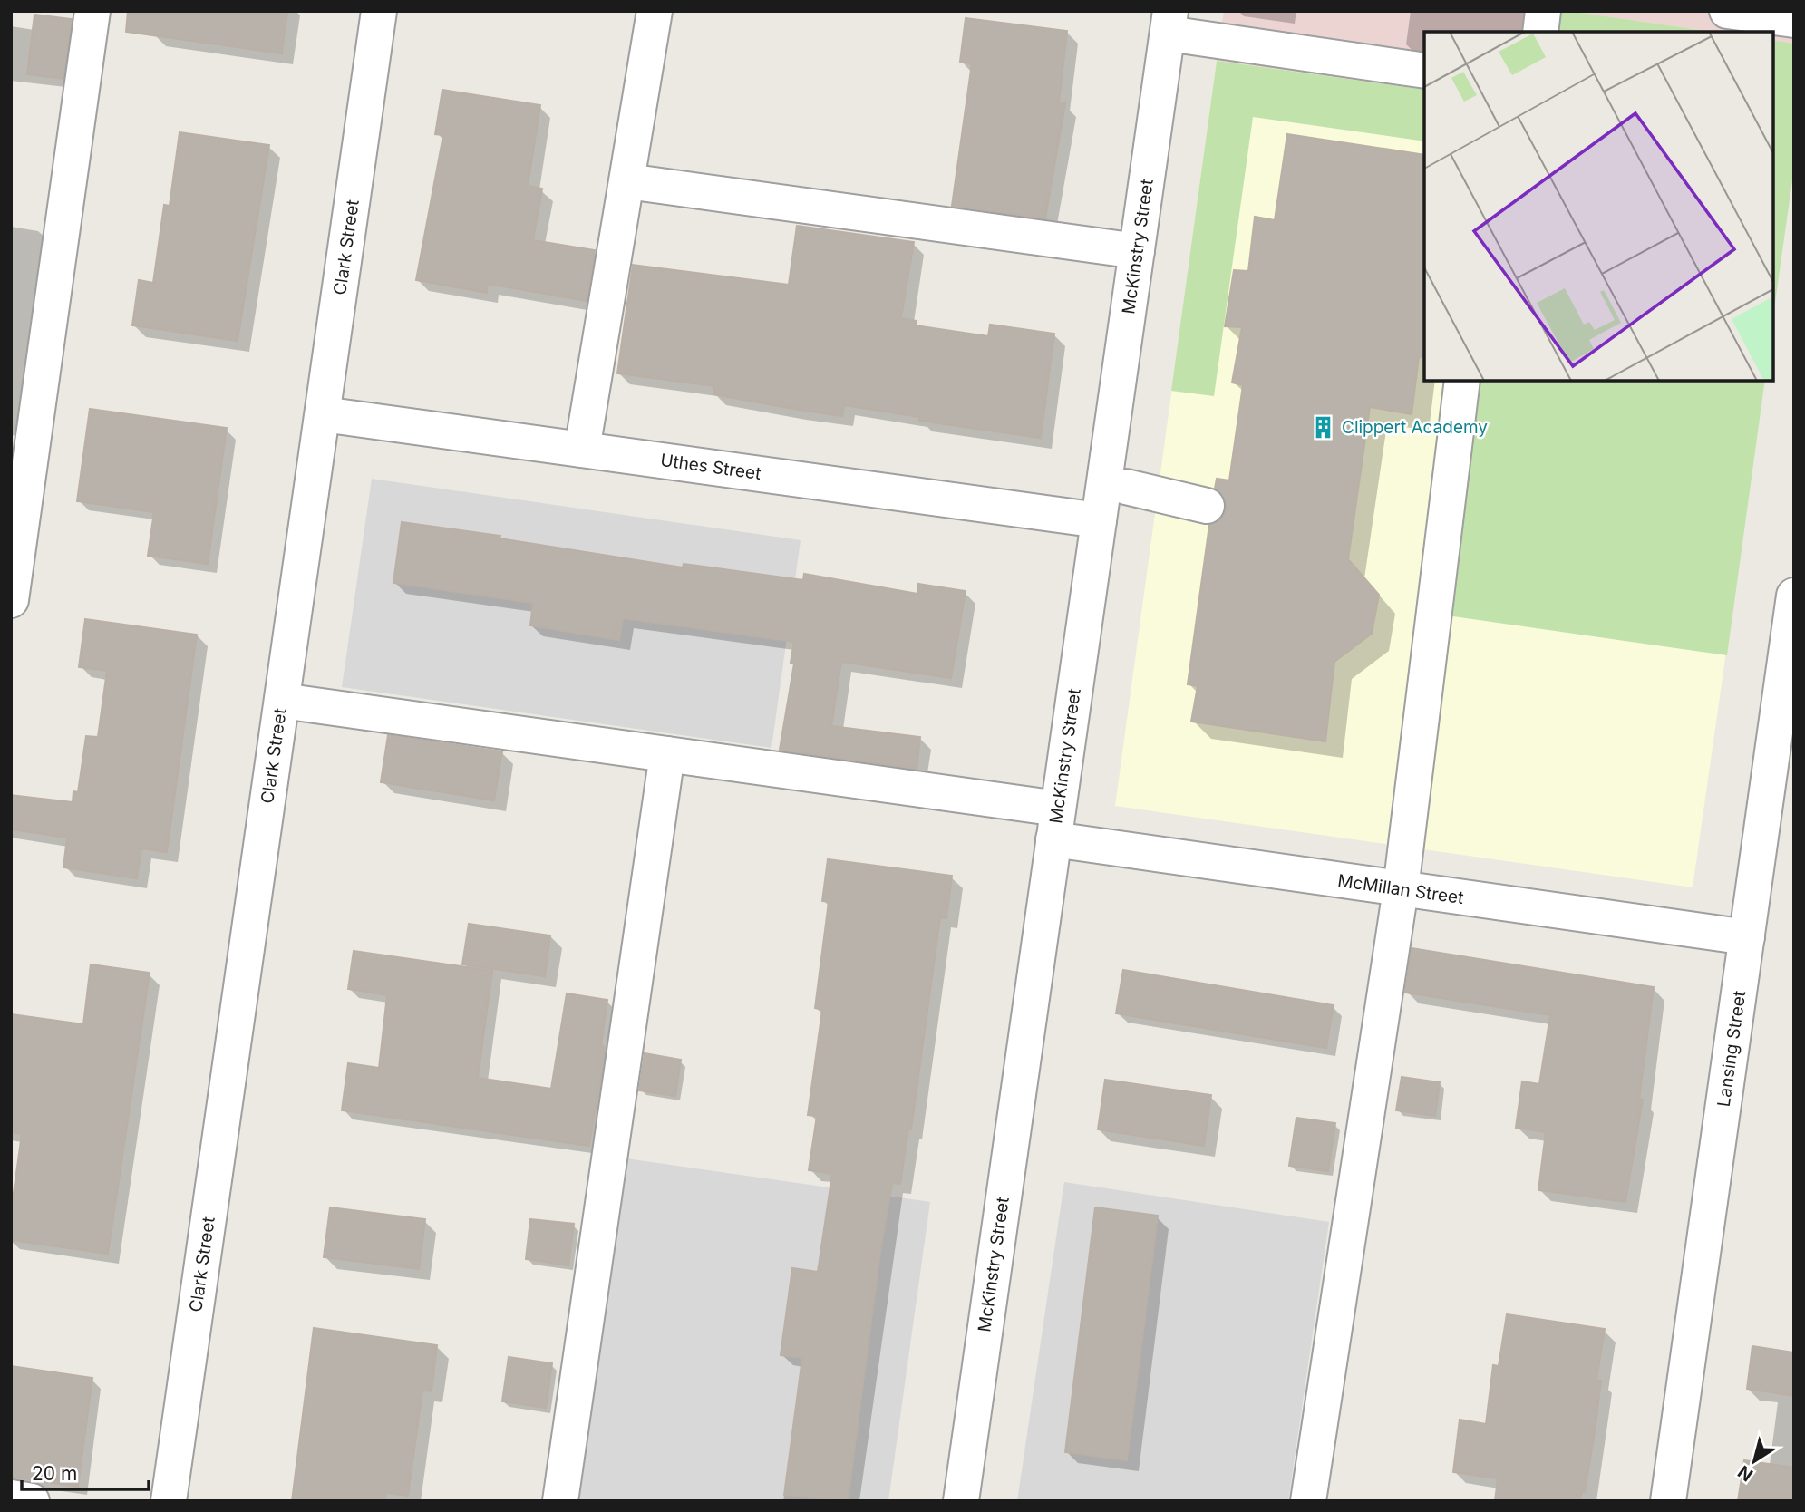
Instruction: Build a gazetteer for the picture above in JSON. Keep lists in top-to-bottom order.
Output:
{
  "streets": {
    "street": [
      "McKinstry Street",
      "Clark Street",
      "Uthes Street",
      "McMillan Street",
      "Lansing Street"
    ]
  },
  "crossings": [
    ["McKinstry Street", "Uthes Street"],
    ["McKinstry Street", "McMillan Street"],
    ["Clark Street", "Uthes Street"],
    ["Clark Street", "McMillan Street"],
    ["McMillan Street", "Lansing Street"]
  ],
  "places": {
    "building": ["Clippert Academy"]
  },
  "scale_bar": "20 m",
  "north": "bottom left"
}
